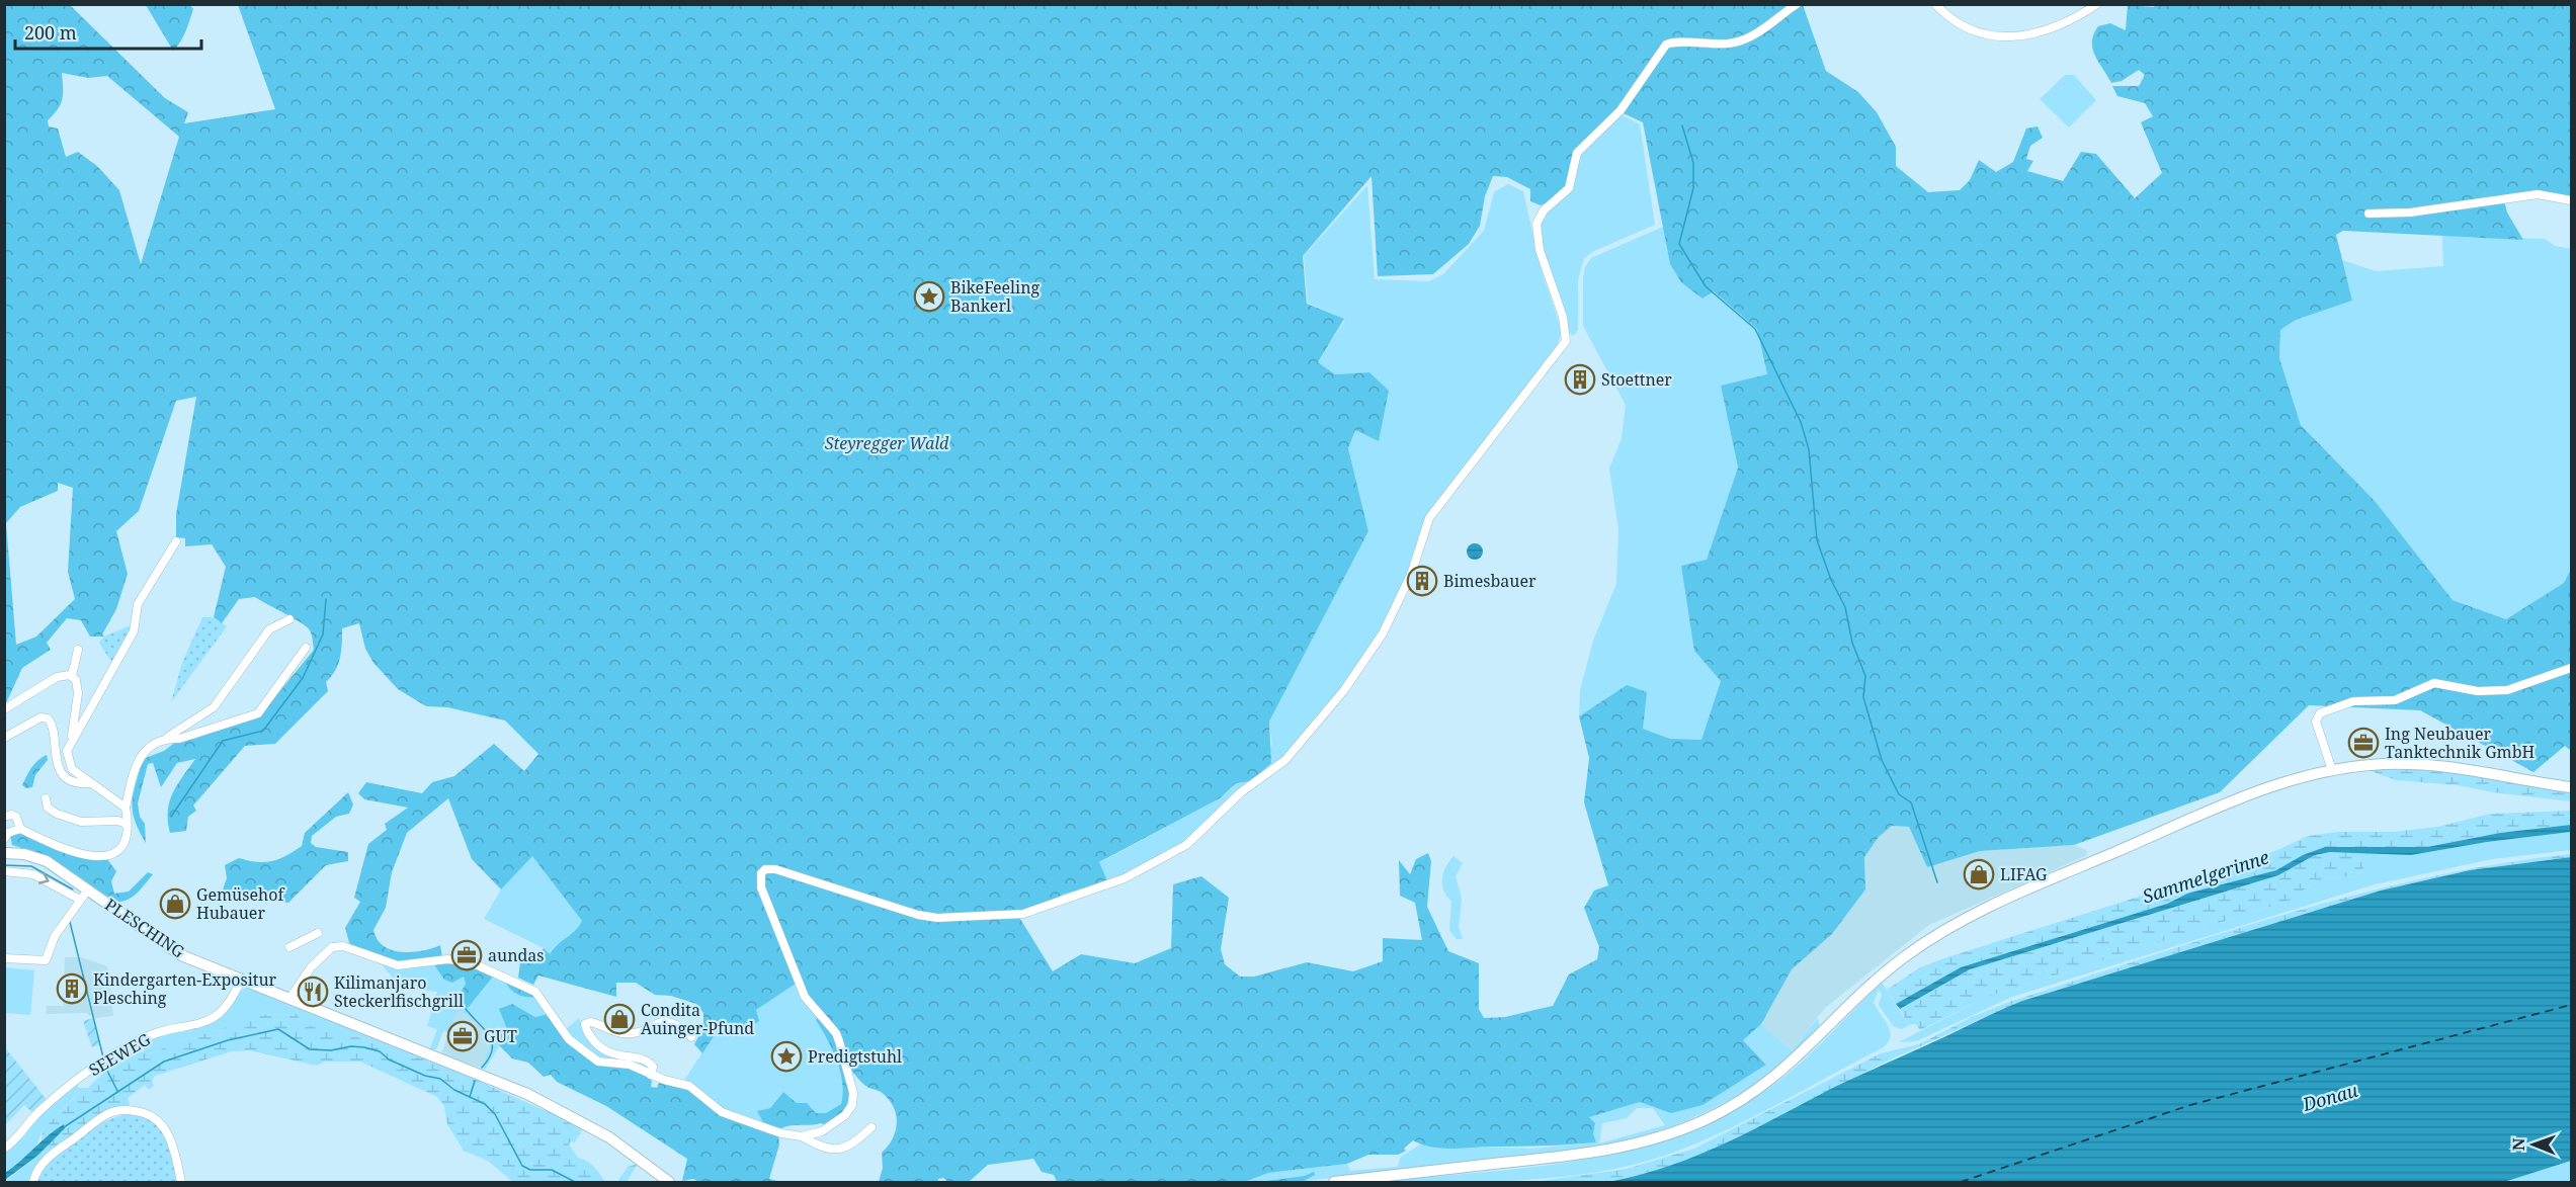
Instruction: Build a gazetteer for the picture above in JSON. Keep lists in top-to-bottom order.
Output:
{
  "streets": {
    "main road": ["PLESCHING"],
    "street": ["SEEWEG"]
  },
  "crossings": [
    ["PLESCHING", "SEEWEG"]
  ],
  "water": ["Sammelgerinne", "Donau"],
  "parks": ["Steyregger Wald"],
  "places": {
    "place": ["BikeFeeling Bankerl", "Predigtstuhl"],
    "building": ["Stoettner", "Bimesbauer", "Kindergarten-Expositur Plesching"],
    "office": ["Ing Neubauer Tanktechnik GmbH", "aundas", "GUT"],
    "shop": ["LIFAG", "Gemüsehof Hubauer", "Condita Auinger-Pfund"],
    "restaurant": ["Kilimanjaro Steckerlfischgrill"]
  },
  "scale_bar": "200 m",
  "north": "left"
}
